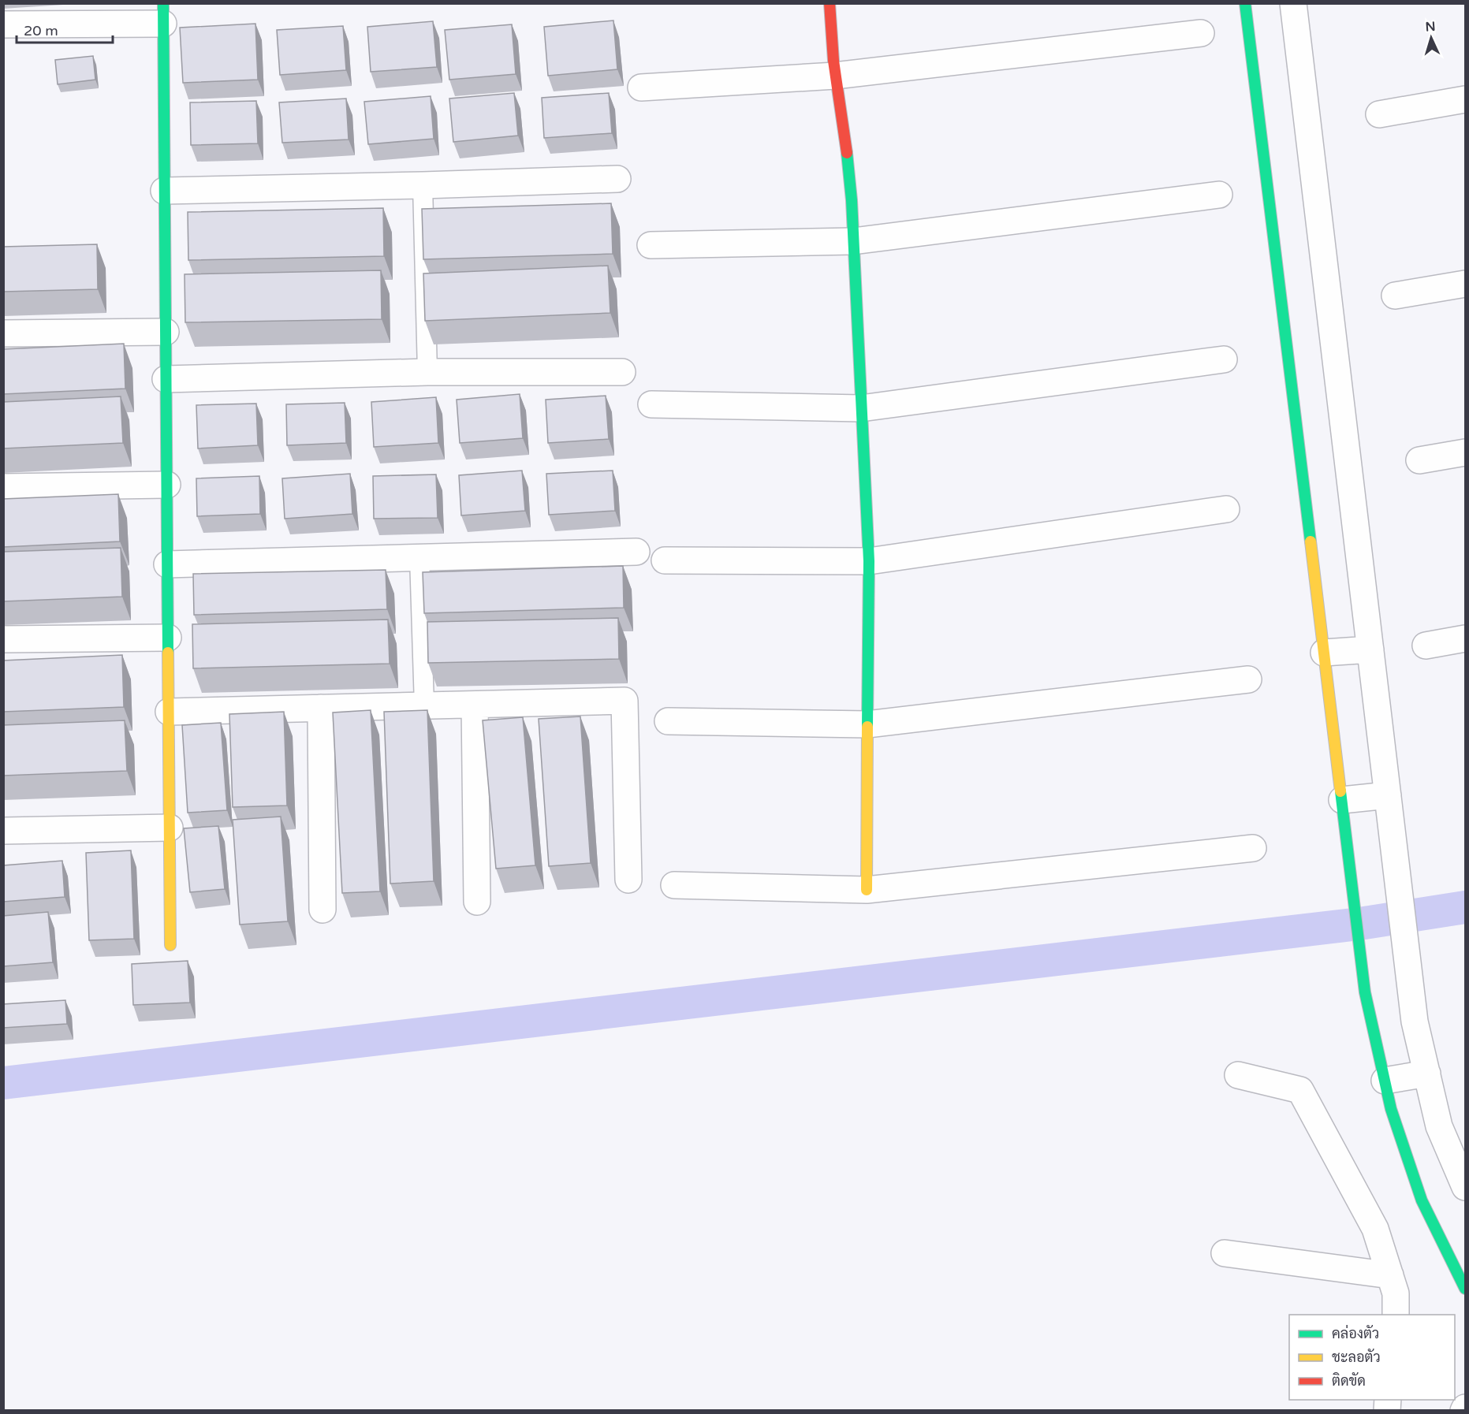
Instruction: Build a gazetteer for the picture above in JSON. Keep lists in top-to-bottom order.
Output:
{
  "legend": ["คล่องตัว", "ชะลอตัว", "ติดขัด"],
  "scale_bar": "20 m",
  "north": "top"
}
